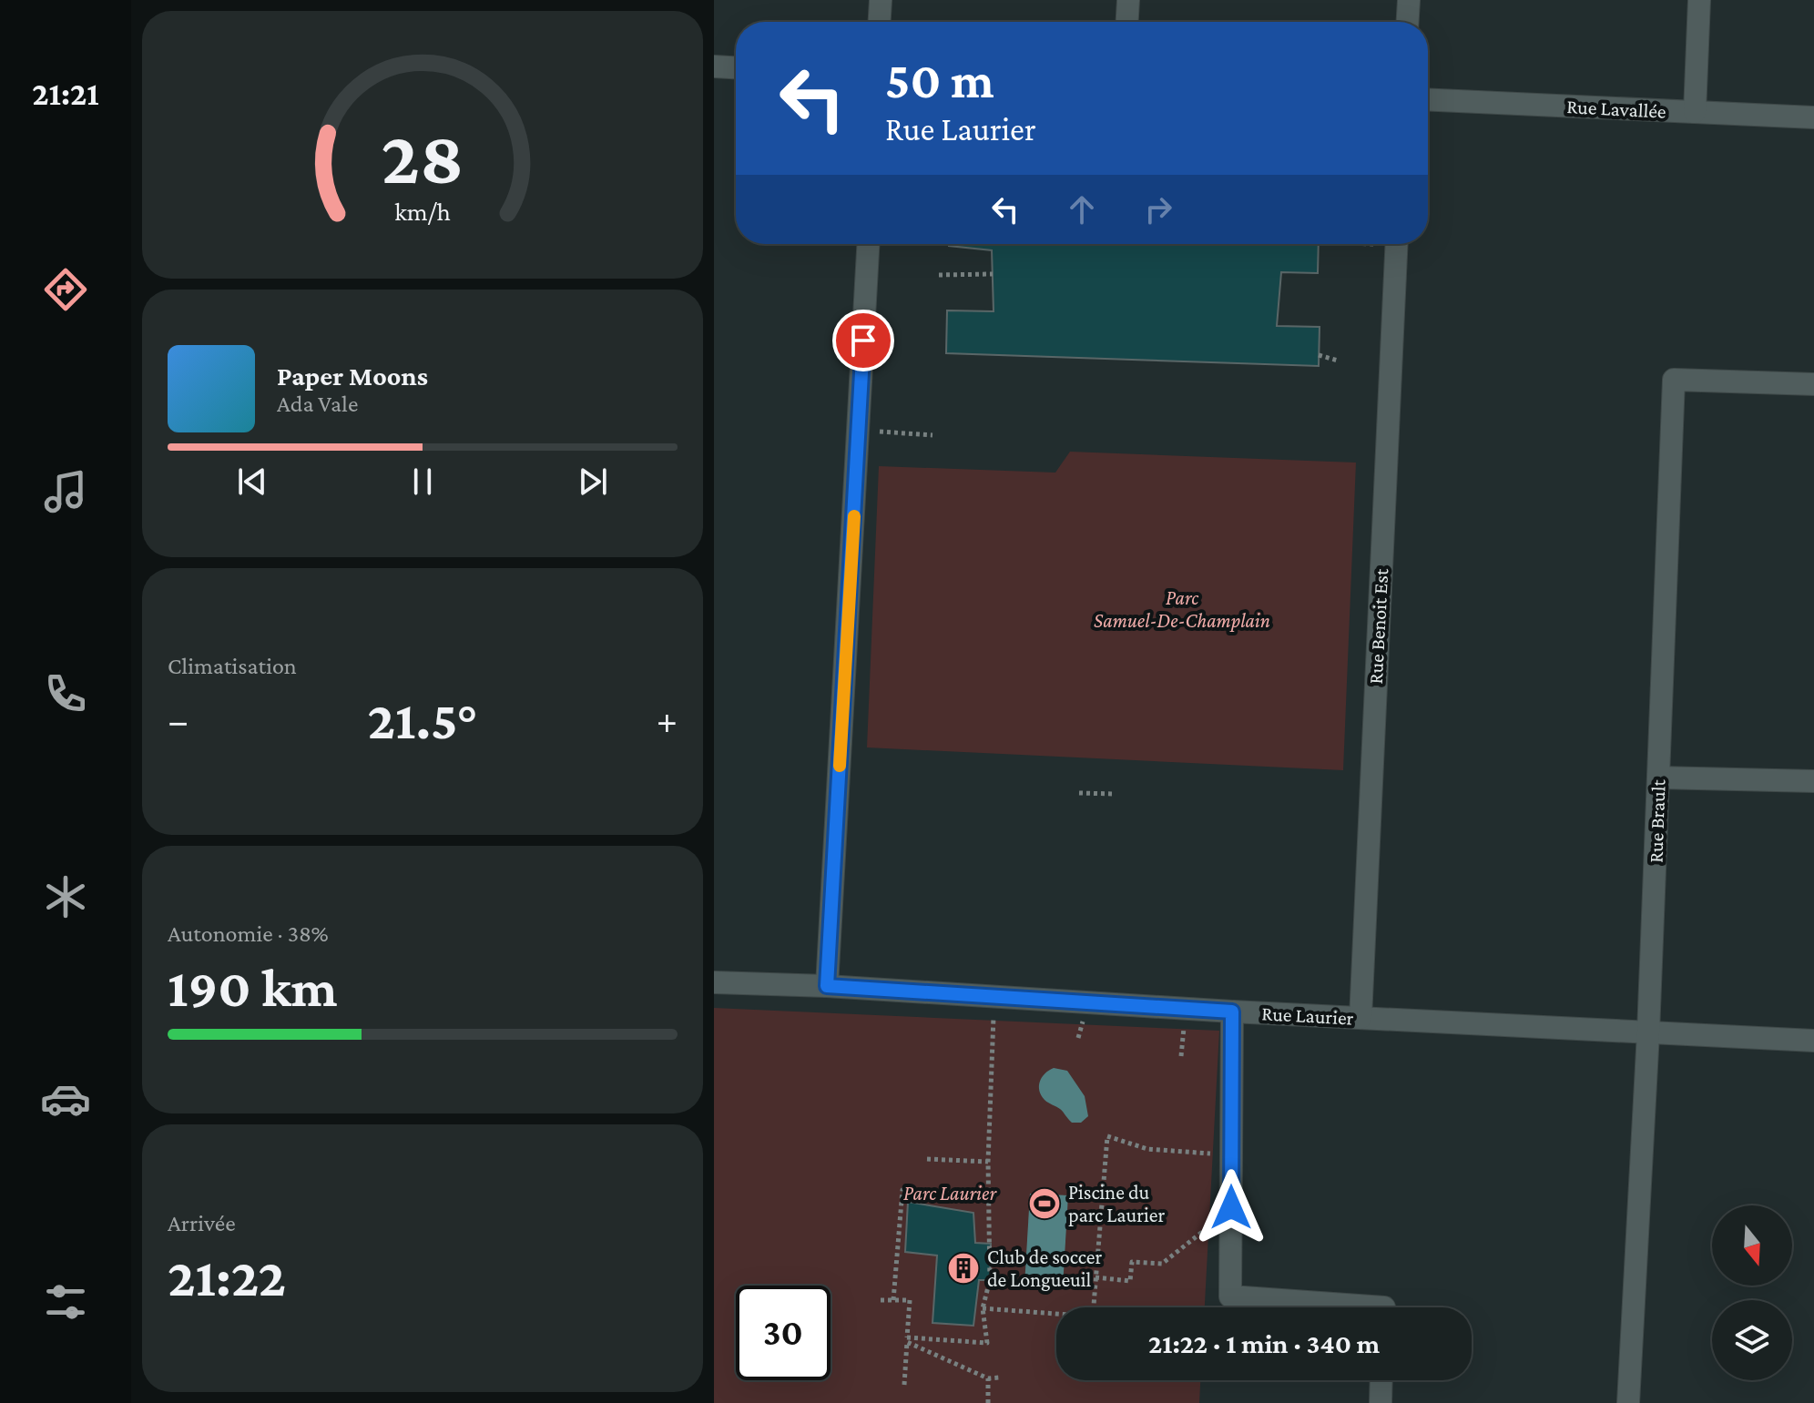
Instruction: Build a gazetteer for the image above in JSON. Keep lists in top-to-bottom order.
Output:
{
  "streets": {
    "street": [
      "Rue Lavallée",
      "Rue Benoit Est",
      "Rue Brault",
      "Rue Laurier"
    ]
  },
  "crossings": [
    ["Rue Benoit Est", "Rue Laurier"],
    ["Rue Brault", "Rue Laurier"]
  ],
  "parks": ["Parc Samuel-De-Champlain", "Parc Laurier"],
  "places": {
    "sports": ["Piscine du parc Laurier"],
    "building": ["Club de soccer de Longueuil"]
  },
  "north": "bottom",
  "page": {
    "tabs": "21:21",
    "turn": ["50 m", "Rue Laurier"],
    "song": ["Paper Moons", "Ada Vale"],
    "tile": [
      "Climatisation",
      ["Autonomie · 38%", "190 km"],
      ["Arrivée", "21:22"]
    ],
    "heat": ["−", "21.5°", "+"],
    "limit": "30",
    "trip": "21:22 · 1 min · 340 m",
    "gauge": ["28", "km/h"]
  }
}
